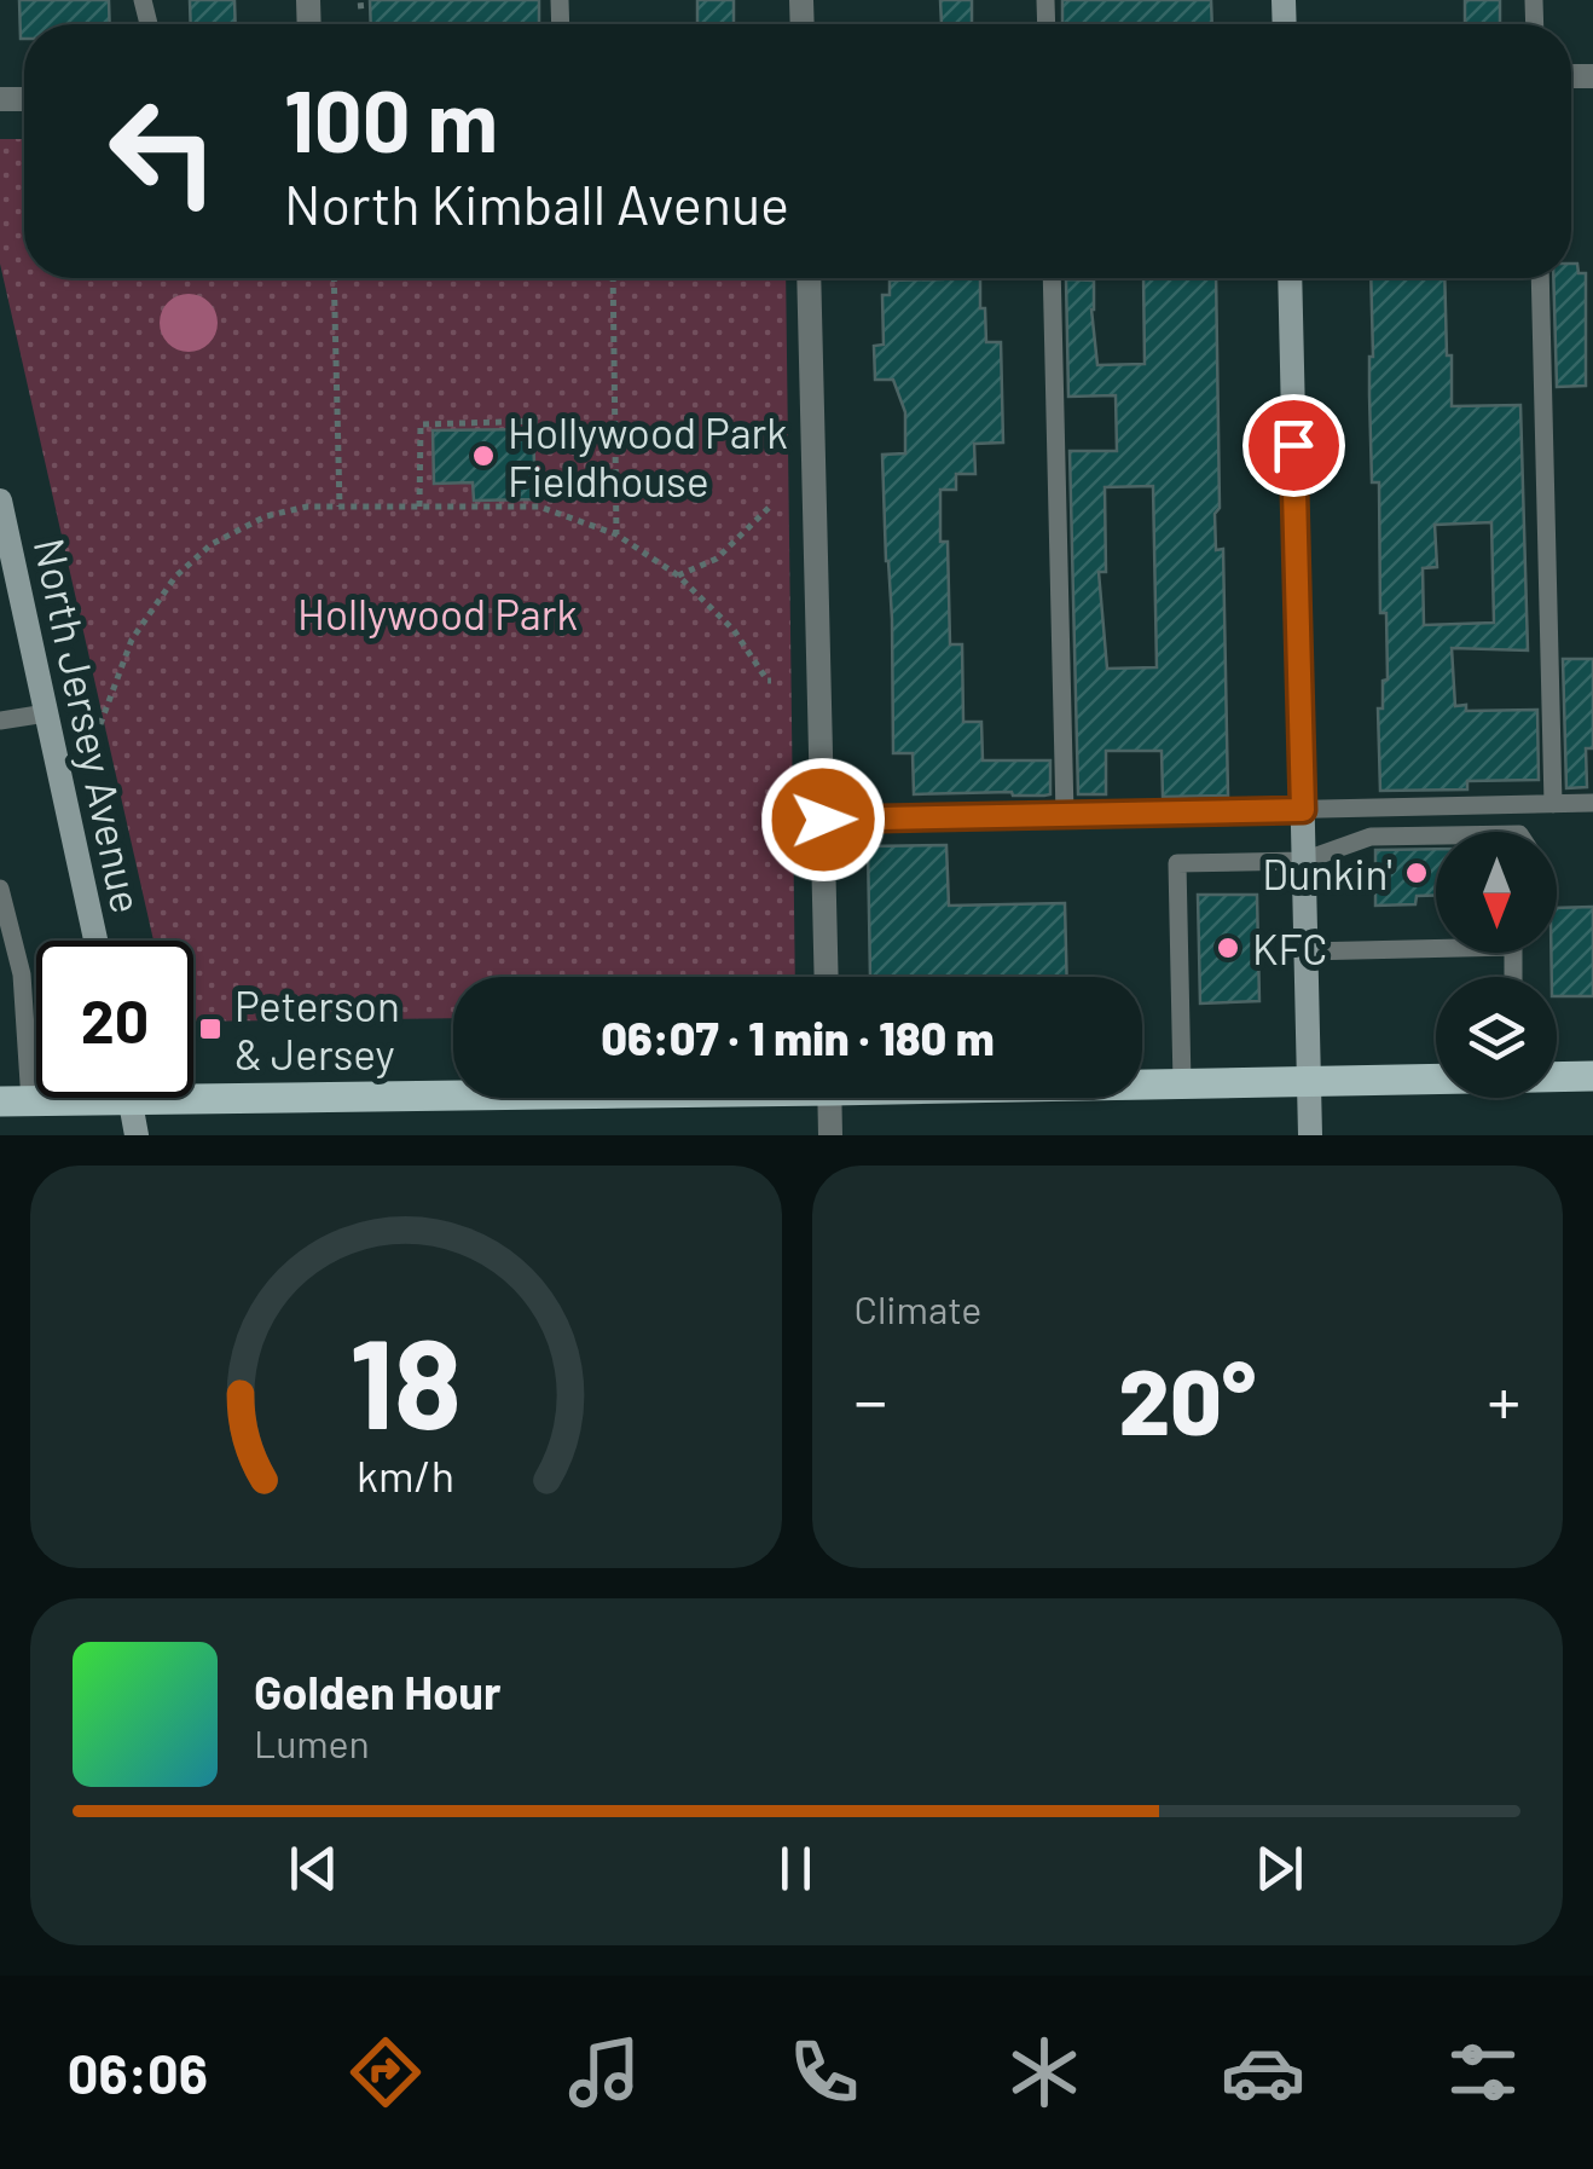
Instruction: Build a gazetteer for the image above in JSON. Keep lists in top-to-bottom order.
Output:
{
  "streets": {
    "street": ["North Jersey Avenue"]
  },
  "parks": ["Hollywood Park"],
  "places": {
    "other": ["Hollywood Park Fieldhouse", "Dunkin'", "KFC"],
    "transit": ["Peterson & Jersey"]
  },
  "north": "bottom",
  "page": {
    "turn": ["100 m", "North Kimball Avenue"],
    "limit": "20",
    "trip": "06:07 · 1 min · 180 m",
    "tile": "Climate",
    "heat": ["−", "20°", "+"],
    "song": ["Golden Hour", "Lumen"],
    "tabs": "06:06",
    "gauge": ["18", "km/h"]
  }
}
